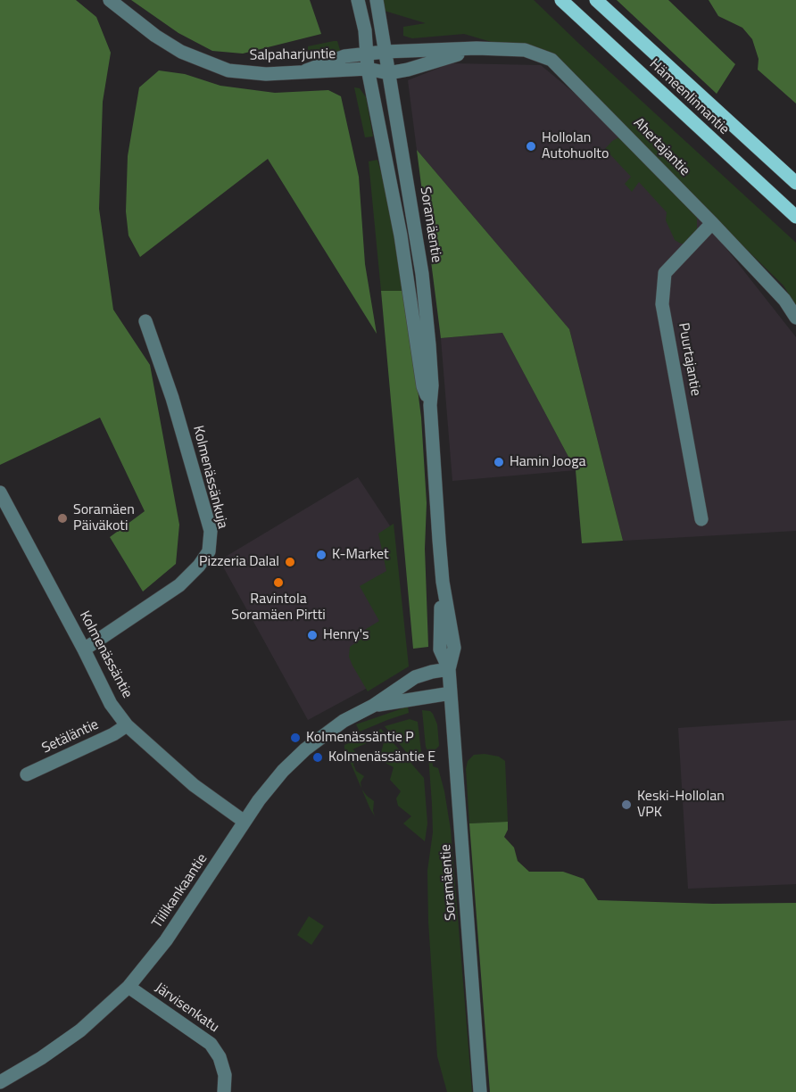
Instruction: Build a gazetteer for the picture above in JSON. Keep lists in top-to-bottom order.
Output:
{
  "streets": {
    "main road": ["Hämeenlinnantie"],
    "street": [
      "Salpaharjuntie",
      "Ahertajantie",
      "Soramäentie",
      "Puurtajantie",
      "Kolmenässänkuja",
      "Kolmenässäntie",
      "Setäläntie",
      "Tiilikankaantie",
      "Järvisenkatu"
    ]
  },
  "crossings": [
    ["Salpaharjuntie", "Ahertajantie"],
    ["Salpaharjuntie", "Soramäentie"],
    ["Ahertajantie", "Soramäentie"],
    ["Ahertajantie", "Puurtajantie"],
    ["Soramäentie", "Tiilikankaantie"],
    ["Kolmenässänkuja", "Kolmenässäntie"],
    ["Kolmenässäntie", "Setäläntie"],
    ["Kolmenässäntie", "Tiilikankaantie"],
    ["Tiilikankaantie", "Järvisenkatu"]
  ],
  "places": [
    "Hollolan Autohuolto",
    "Hamin Jooga",
    "Soramäen Päiväkoti",
    "K-Market",
    "Pizzeria Dalal",
    "Ravintola Soramäen Pirtti",
    "Henry's",
    "Kolmenässäntie P",
    "Kolmenässäntie E",
    "Keski-Hollolan VPK"
  ]
}
